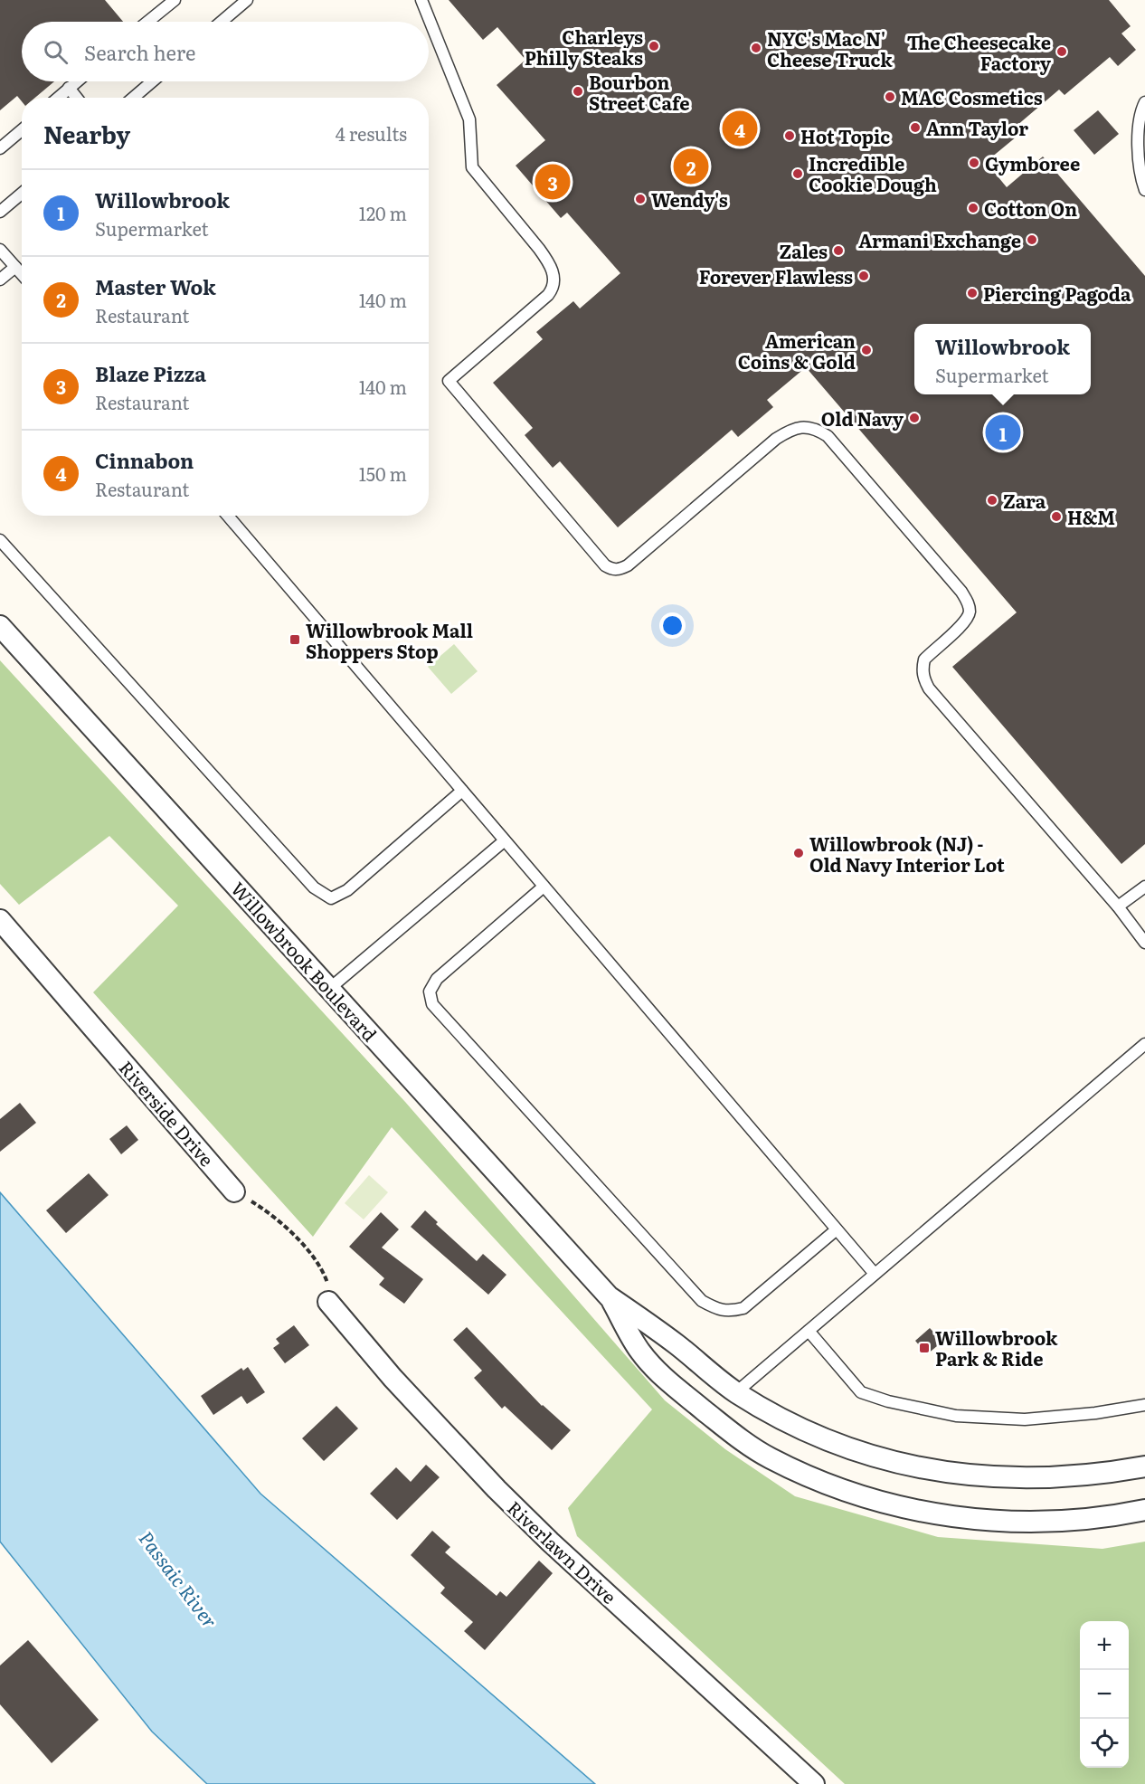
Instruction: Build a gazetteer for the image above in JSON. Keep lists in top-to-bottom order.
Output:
{
  "streets": {
    "street": ["Willowbrook Boulevard", "Riverside Drive", "Riverlawn Drive"]
  },
  "water": ["Passaic River"],
  "places": {
    "other": [
      "Charleys Philly Steaks",
      "NYC's Mac N' Cheese Truck",
      "The Cheesecake Factory",
      "Bourbon Street Cafe",
      "MAC Cosmetics",
      "Ann Taylor",
      "Hot Topic",
      "Gymboree",
      "Incredible Cookie Dough",
      "Wendy's",
      "Cotton On",
      "Armani Exchange",
      "Zales",
      "Forever Flawless",
      "Piercing Pagoda",
      "American Coins & Gold",
      "Old Navy",
      "Zara",
      "H&M",
      "Willowbrook (NJ) - Old Navy Interior Lot"
    ],
    "transit": ["Willowbrook Mall Shoppers Stop", "Willowbrook Park & Ride"]
  },
  "page": {
    "search": "Search here",
    "heading": ["Nearby", "4 results"],
    "pins": [
      "4",
      "2",
      "3",
      "1"
    ],
    "list": [
      {
        "mark": "1",
        "name": "Willowbrook",
        "note": "Supermarket",
        "value": "120 m"
      },
      {
        "mark": "2",
        "name": "Master Wok",
        "note": "Restaurant",
        "value": "140 m"
      },
      {
        "mark": "3",
        "name": "Blaze Pizza",
        "note": "Restaurant",
        "value": "140 m"
      },
      {
        "mark": "4",
        "name": "Cinnabon",
        "note": "Restaurant",
        "value": "150 m"
      }
    ],
    "popup": ["Willowbrook", "Supermarket"],
    "map_buttons": ["+", "−"]
  }
}
